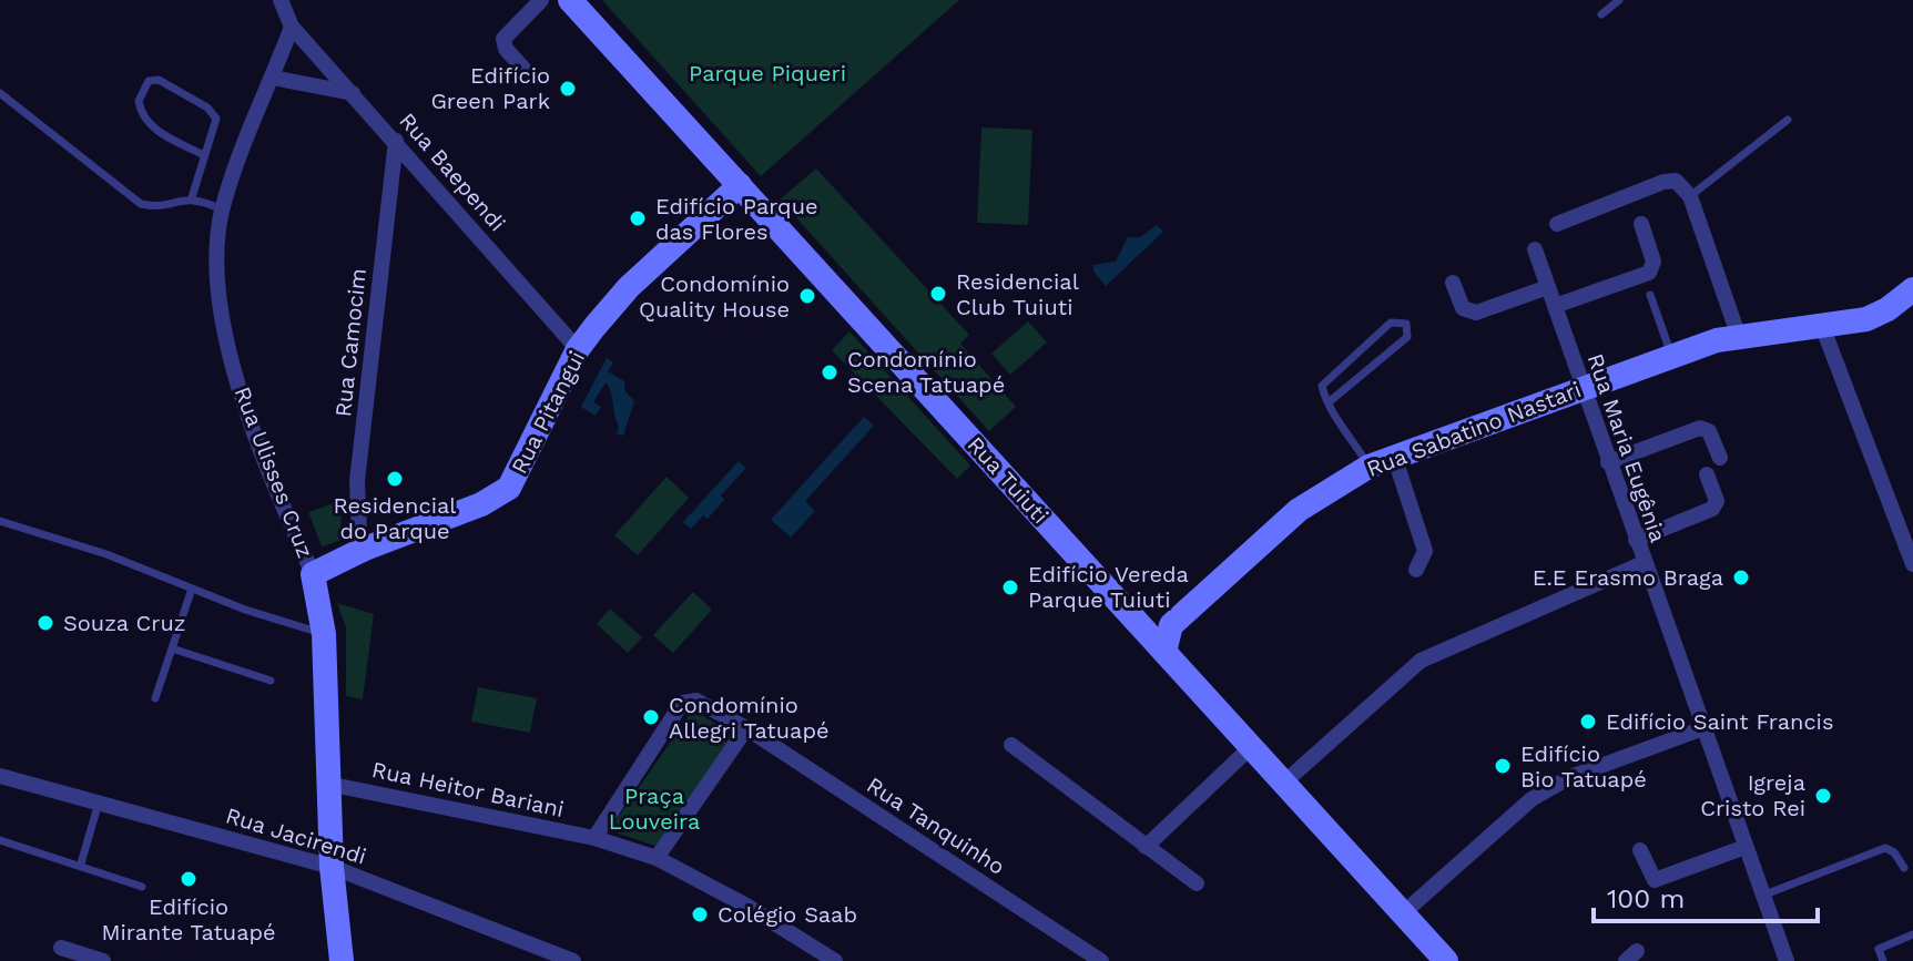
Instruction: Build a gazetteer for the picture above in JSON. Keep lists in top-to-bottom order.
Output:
{
  "streets": {
    "street": [
      "Rua Baependi",
      "Rua Camocim",
      "Rua Pitangui",
      "Rua Sabatino Nastari",
      "Rua Maria Eugênia",
      "Rua Ulisses Cruz",
      "Rua Tuiuti",
      "Rua Heitor Bariani",
      "Rua Tanquinho",
      "Rua Jacirendi"
    ]
  },
  "crossings": [
    ["Rua Baependi", "Rua Camocim"],
    ["Rua Baependi", "Rua Pitangui"],
    ["Rua Baependi", "Rua Ulisses Cruz"],
    ["Rua Camocim", "Rua Pitangui"],
    ["Rua Pitangui", "Rua Ulisses Cruz"],
    ["Rua Pitangui", "Rua Tuiuti"],
    ["Rua Sabatino Nastari", "Rua Maria Eugênia"],
    ["Rua Ulisses Cruz", "Rua Heitor Bariani"],
    ["Rua Ulisses Cruz", "Rua Jacirendi"]
  ],
  "parks": ["Parque Piqueri", "Praça Louveira"],
  "places": [
    "Edifício Green Park",
    "Edifício Parque das Flores",
    "Residencial Club Tuiuti",
    "Condomínio Quality House",
    "Condomínio Scena Tatuapé",
    "Residencial do Parque",
    "E.E Erasmo Braga",
    "Edifício Vereda Parque Tuiuti",
    "Souza Cruz",
    "Condomínio Allegri Tatuapé",
    "Edifício Saint Francis",
    "Edifício Bio Tatuapé",
    "Igreja Cristo Rei",
    "Edifício Mirante Tatuapé",
    "Colégio Saab"
  ],
  "scale_bar": "100 m"
}
